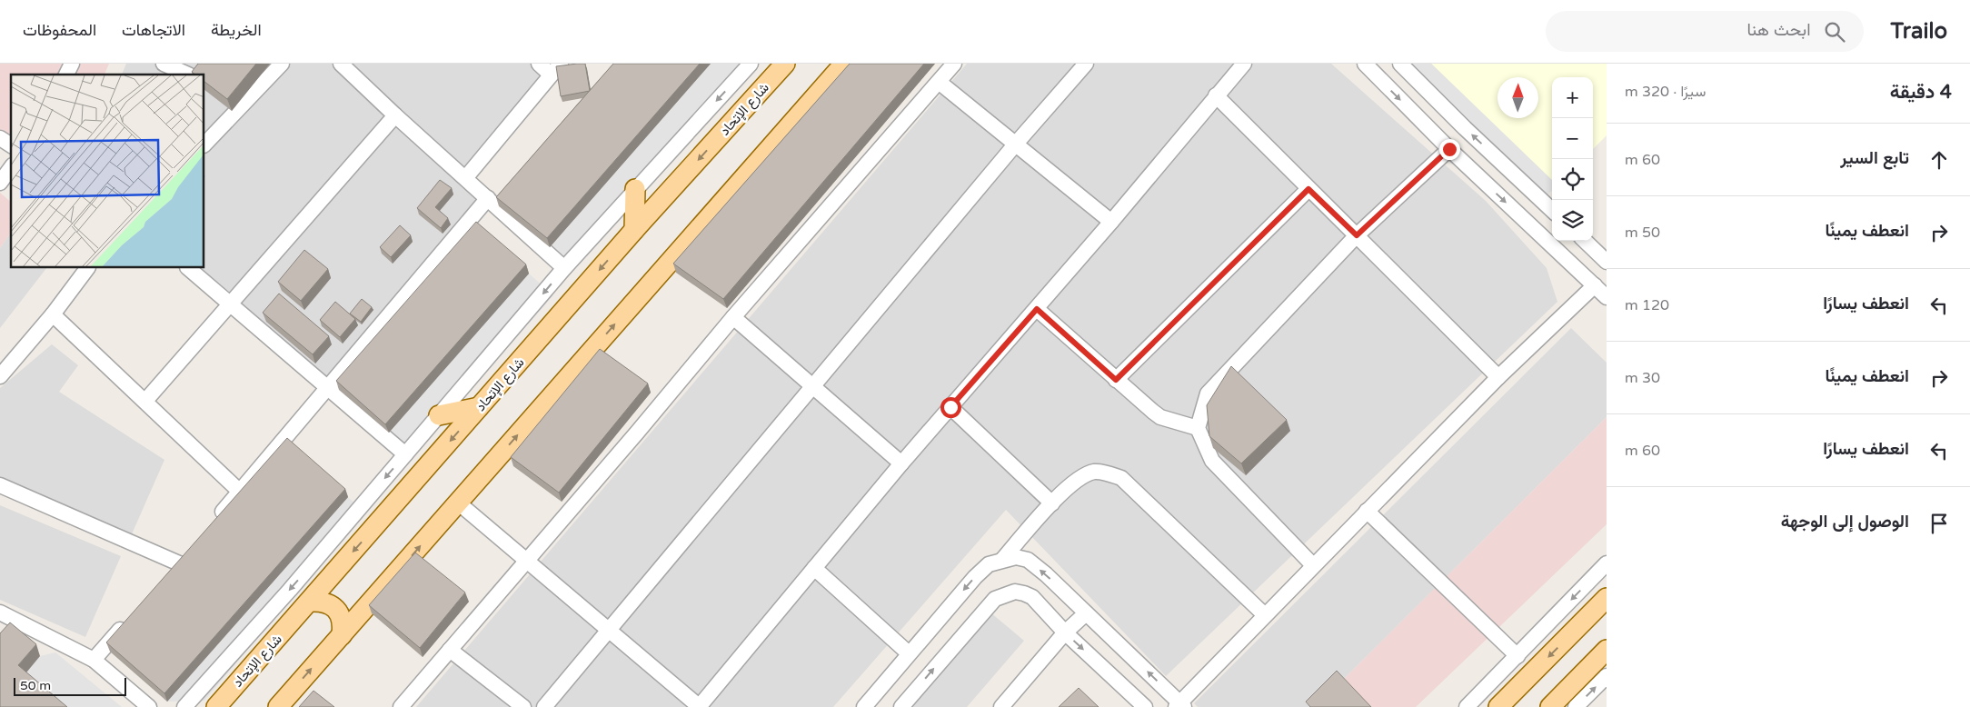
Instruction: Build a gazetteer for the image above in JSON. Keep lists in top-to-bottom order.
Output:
{
  "streets": {
    "main road": ["شارع الإتحاد"]
  },
  "scale_bar": "50 m",
  "north": "top",
  "page": {
    "header": "Trailo",
    "search": "ابحث هنا",
    "nav": ["الخريطة", "الاتجاهات", "المحفوظات"],
    "heading": ["4 دقيقة", "سيرًا · 320 m"],
    "map_buttons": ["+", "−"],
    "list": [
      ["تابع السير", "60 m"],
      ["انعطف يمينًا", "50 m"],
      ["انعطف يسارًا", "120 m"],
      ["انعطف يمينًا", "30 m"],
      ["انعطف يسارًا", "60 m"],
      "الوصول إلى الوجهة"
    ],
    "scale": "50 m"
  }
}
